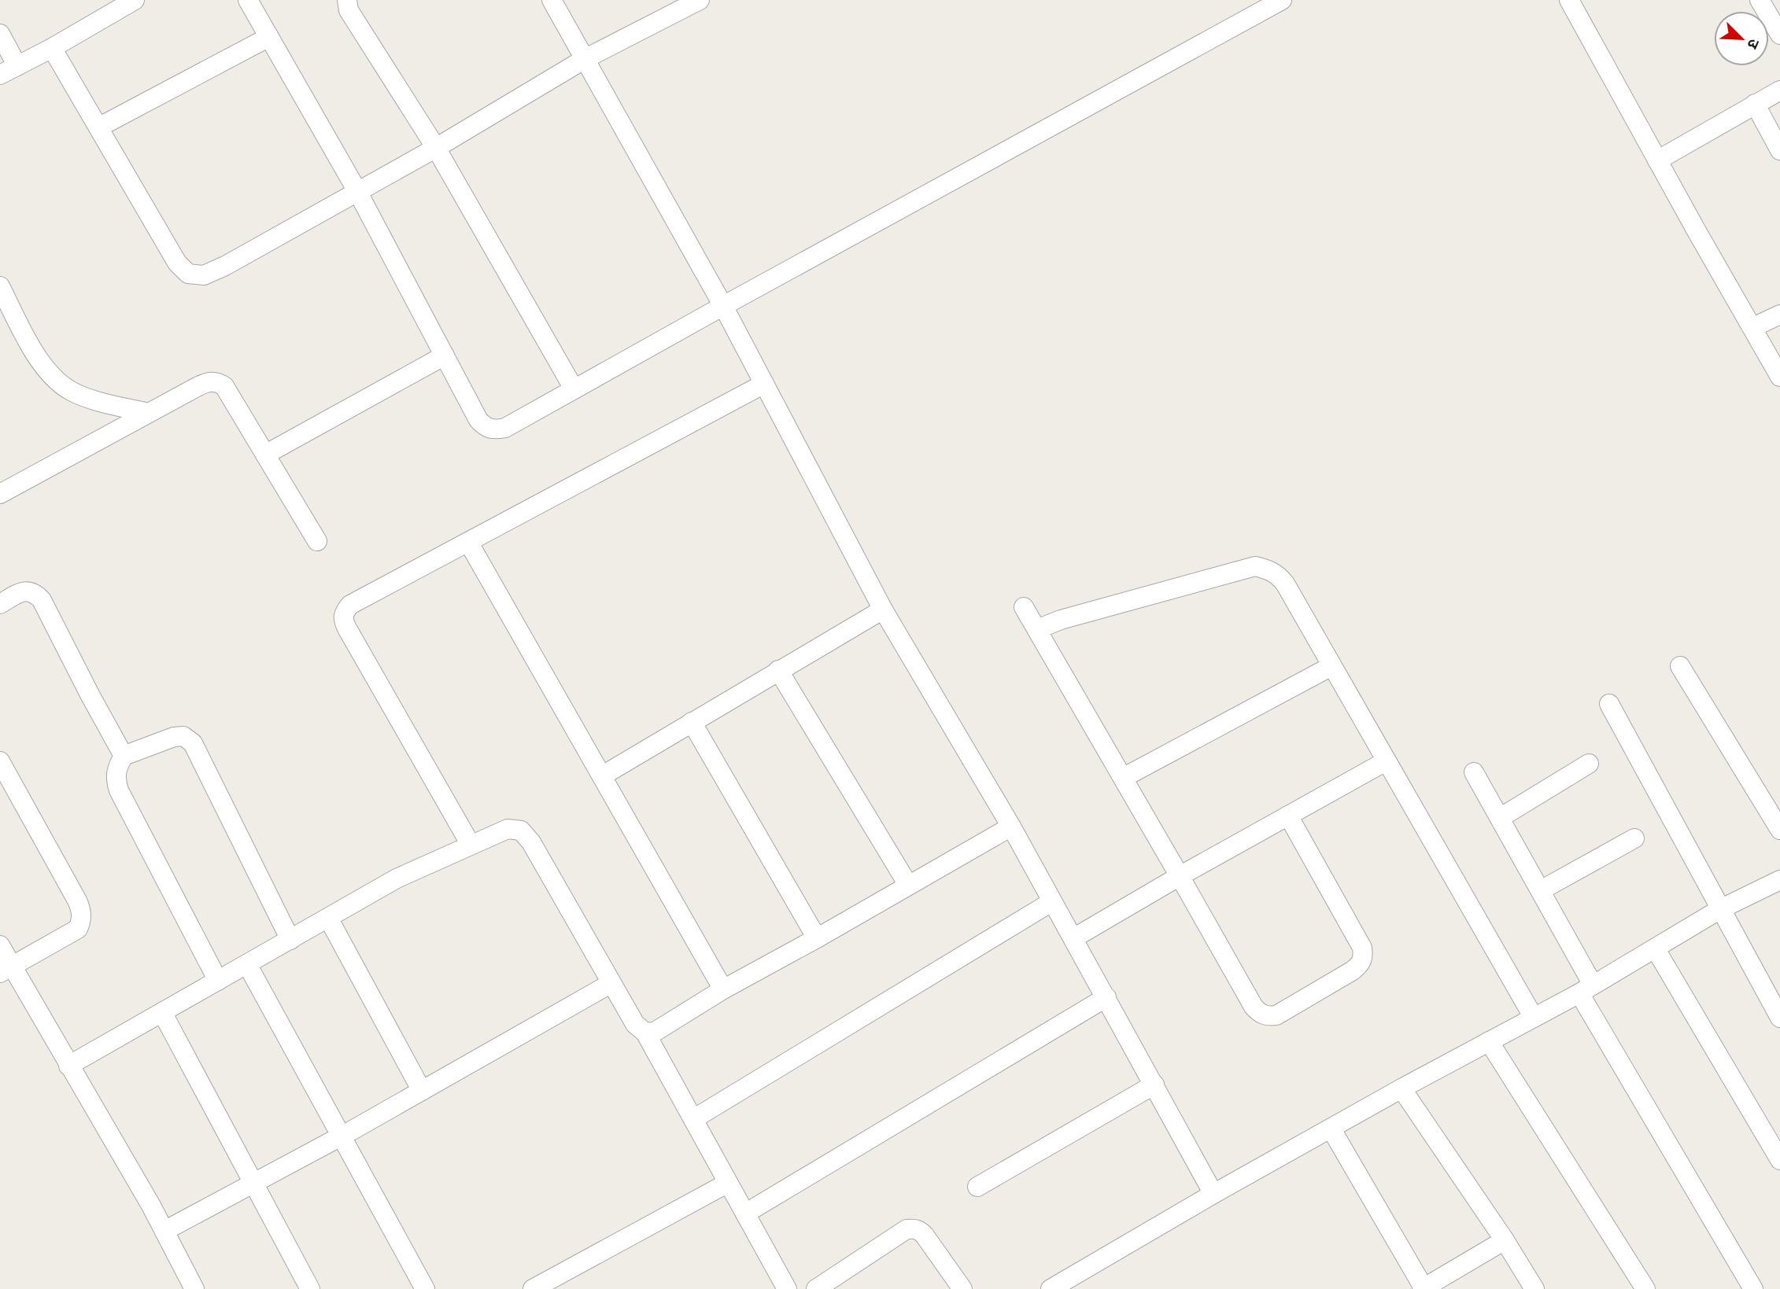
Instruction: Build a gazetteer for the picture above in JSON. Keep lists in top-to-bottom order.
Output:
{
  "north": "bottom right"
}
